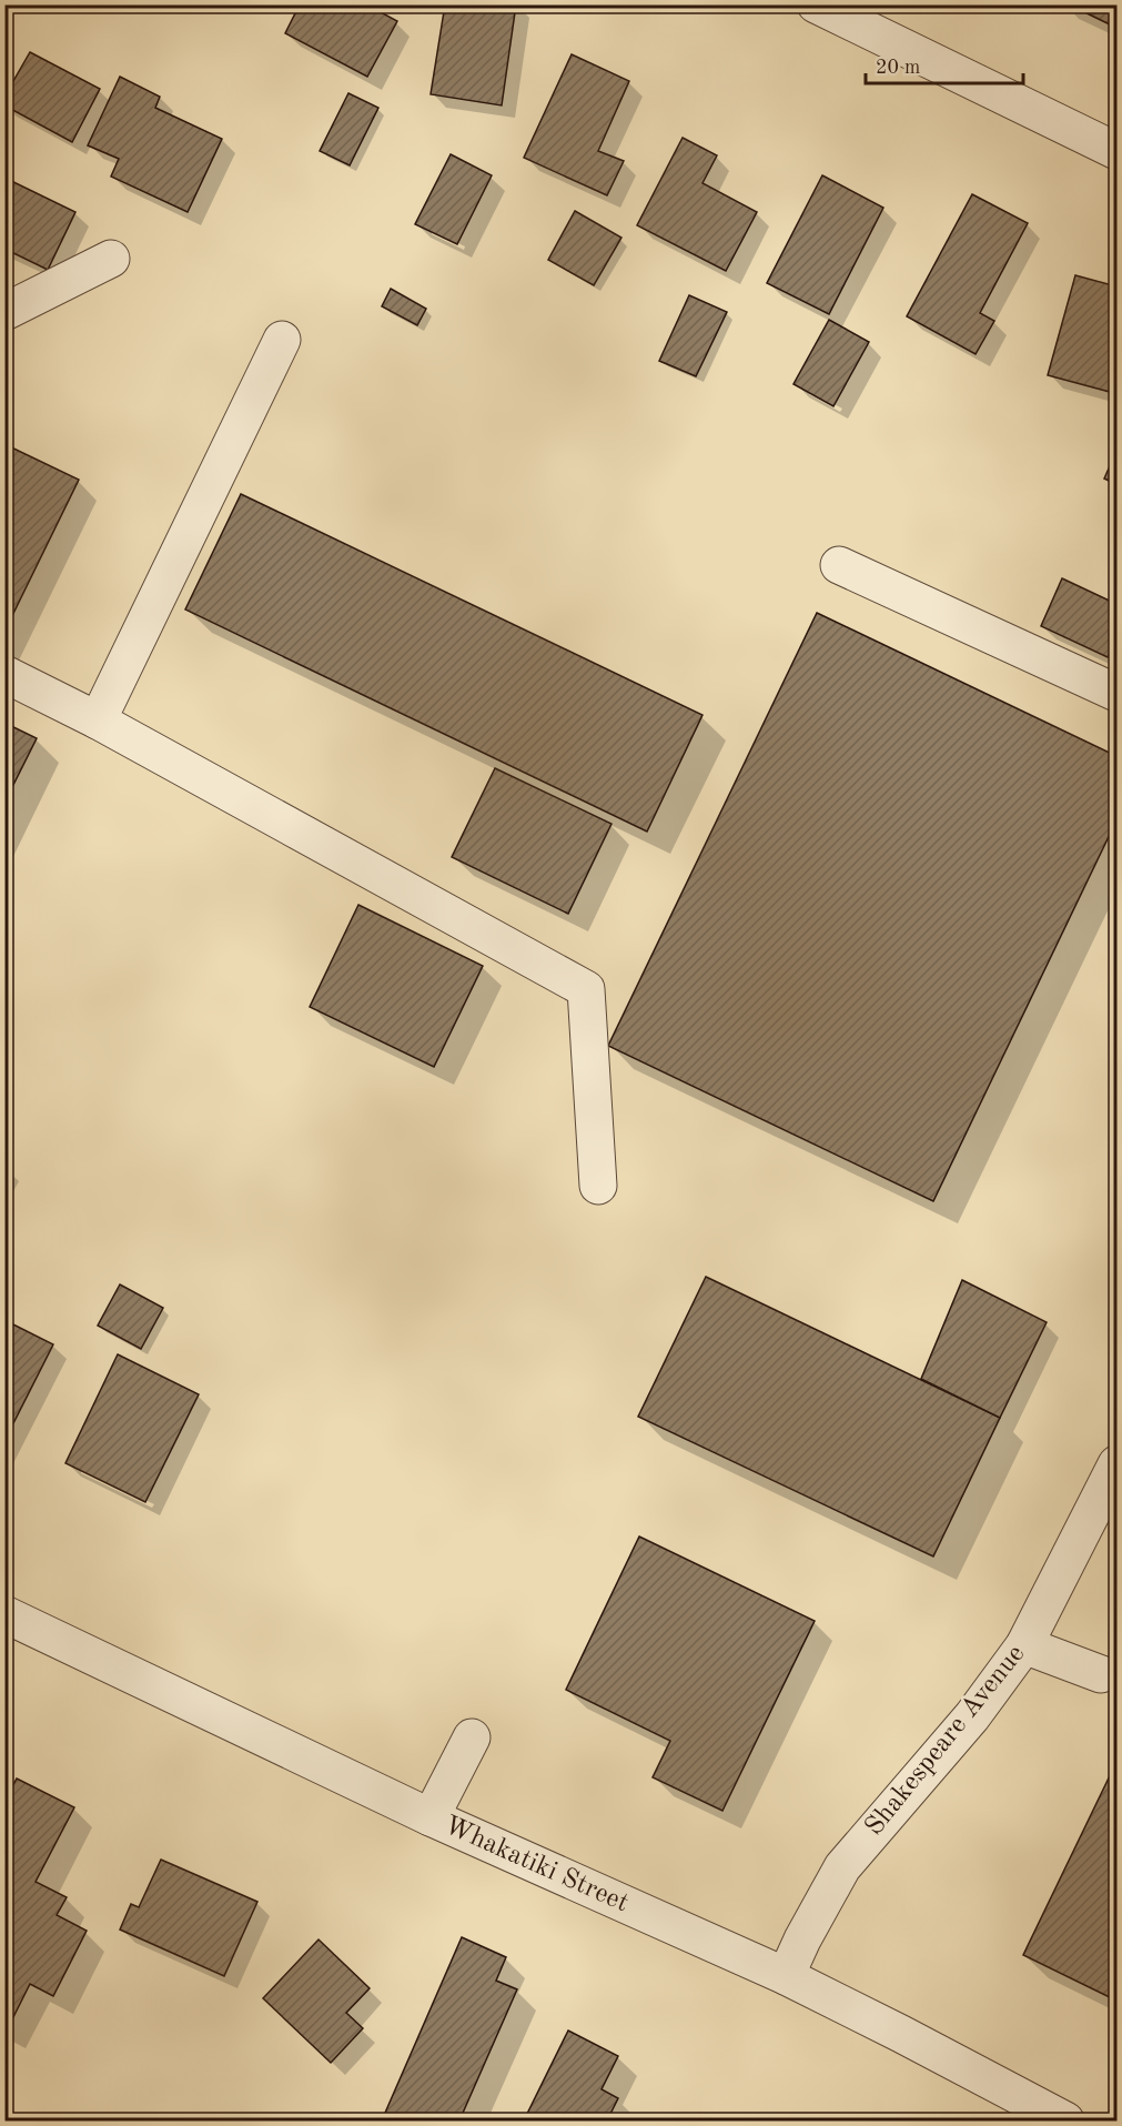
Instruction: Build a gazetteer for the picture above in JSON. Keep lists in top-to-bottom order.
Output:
{
  "streets": {
    "street": ["Shakespeare Avenue", "Whakatiki Street"]
  },
  "crossings": [
    ["Shakespeare Avenue", "Whakatiki Street"]
  ],
  "scale_bar": "20 m"
}
